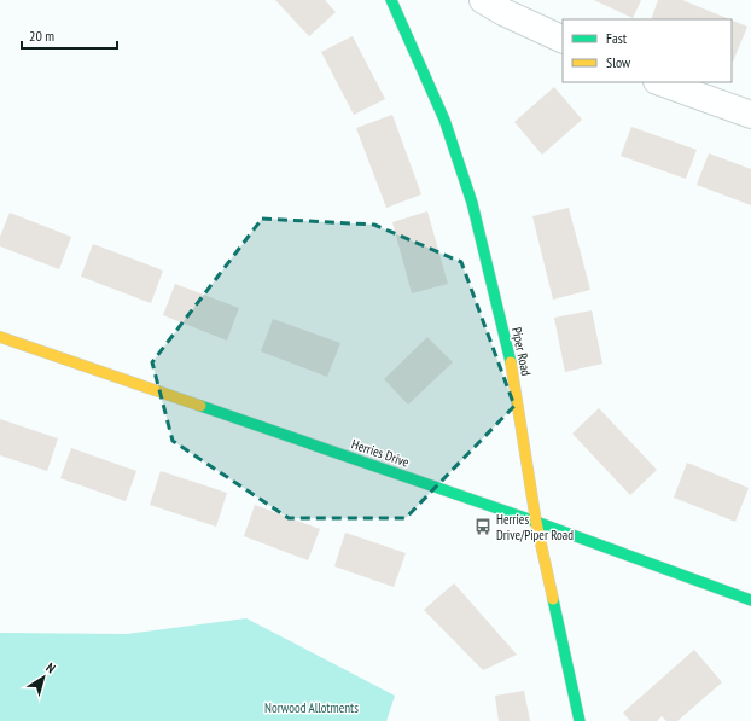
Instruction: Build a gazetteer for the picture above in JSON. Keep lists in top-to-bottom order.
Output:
{
  "streets": {
    "street": ["Piper Road", "Herries Drive"]
  },
  "crossings": [
    ["Piper Road", "Herries Drive"]
  ],
  "parks": ["Norwood Allotments"],
  "places": {
    "bus stop": ["Herries Drive/Piper Road"]
  },
  "legend": ["Fast", "Slow"],
  "scale_bar": "20 m",
  "north": "top right"
}
